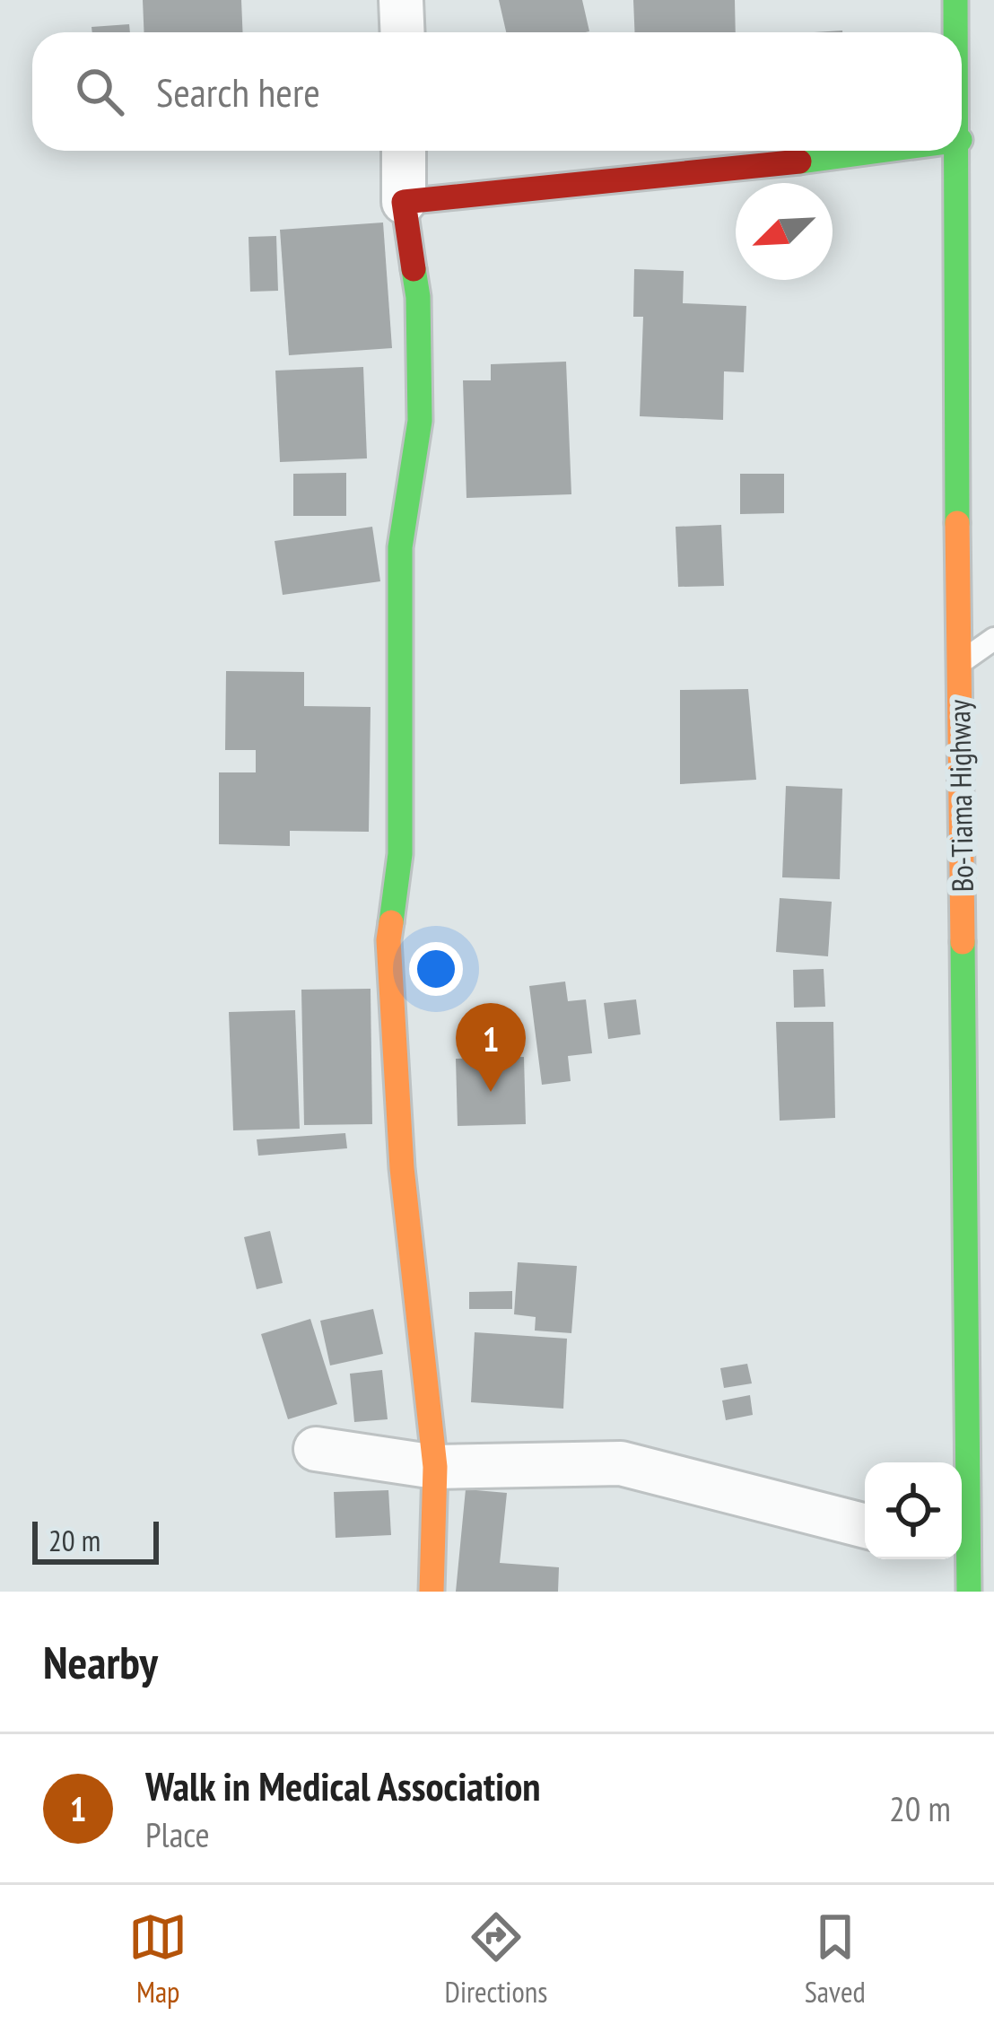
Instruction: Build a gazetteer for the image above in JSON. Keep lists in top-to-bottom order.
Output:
{
  "streets": {
    "main road": ["Bo-Tiama Highway"]
  },
  "scale_bar": "20 m",
  "north": "bottom left",
  "page": {
    "search": "Search here",
    "pins": "1",
    "scale": "20 m",
    "heading": "Nearby",
    "list": [
      {
        "mark": "1",
        "name": "Walk in Medical Association",
        "note": "Place",
        "value": "20 m"
      }
    ],
    "nav": ["Map", "Directions", "Saved"]
  }
}
